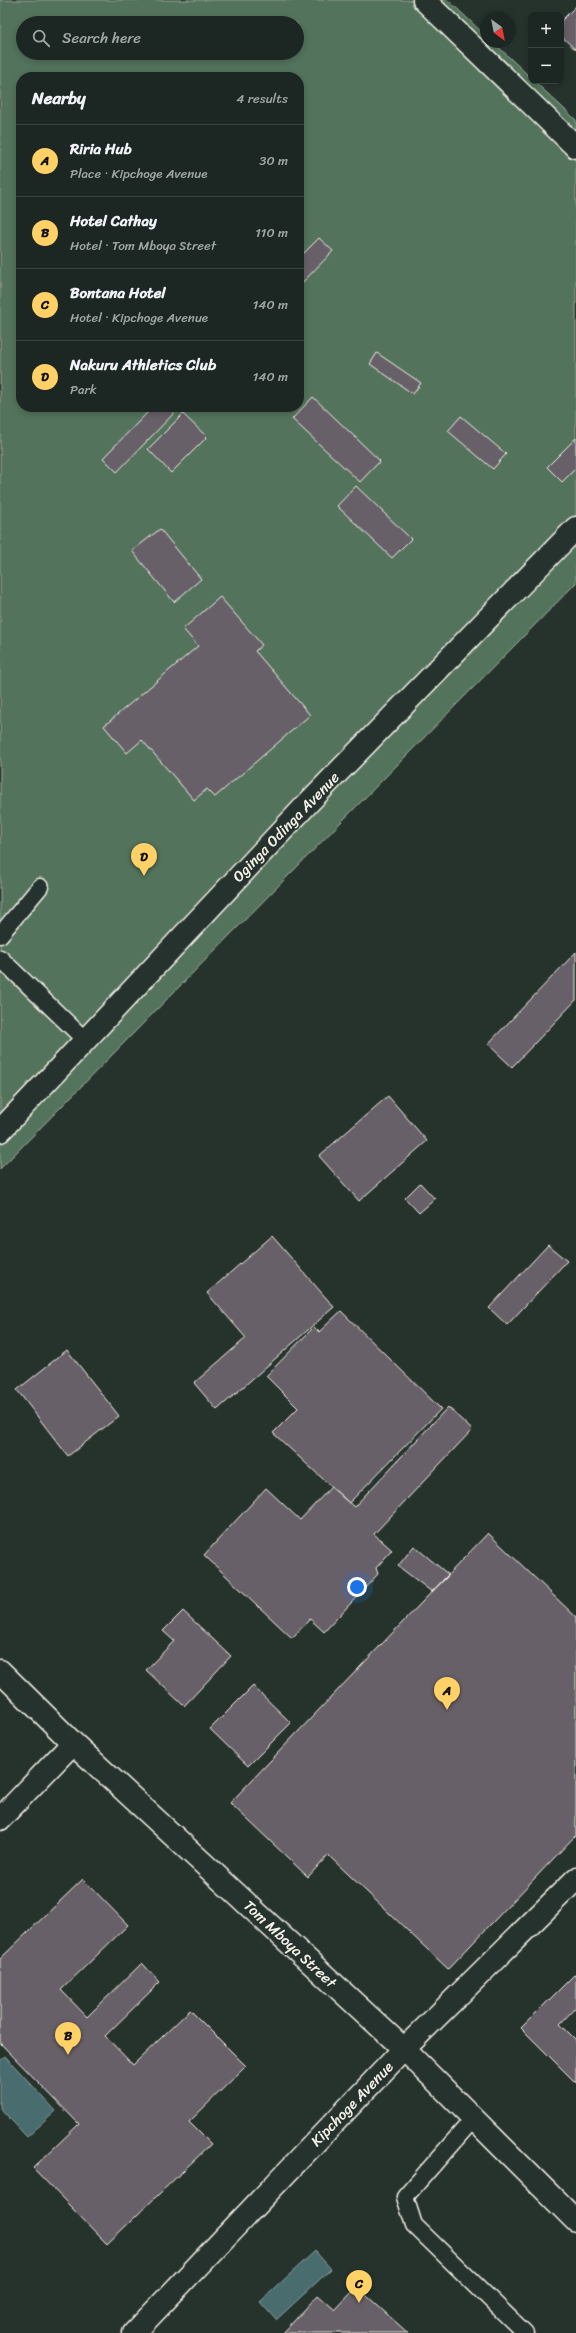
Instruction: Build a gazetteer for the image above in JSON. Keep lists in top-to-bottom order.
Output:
{
  "streets": {
    "street": ["Oginga Odinga Avenue", "Tom Mboya Street", "Kipchoge Avenue"]
  },
  "crossings": [
    ["Tom Mboya Street", "Kipchoge Avenue"]
  ],
  "north": "bottom right",
  "page": {
    "map_buttons": ["+", "−"],
    "search": "Search here",
    "heading": ["Nearby", "4 results"],
    "list": [
      {
        "mark": "A",
        "name": "Riria Hub",
        "note": "Place · Kipchoge Avenue",
        "value": "30 m"
      },
      {
        "mark": "B",
        "name": "Hotel Cathay",
        "note": "Hotel · Tom Mboya Street",
        "value": "110 m"
      },
      {
        "mark": "C",
        "name": "Bontana Hotel",
        "note": "Hotel · Kipchoge Avenue",
        "value": "140 m"
      },
      {
        "mark": "D",
        "name": "Nakuru Athletics Club",
        "note": "Park",
        "value": "140 m"
      }
    ],
    "pins": [
      "D",
      "A",
      "B",
      "C"
    ]
  }
}
